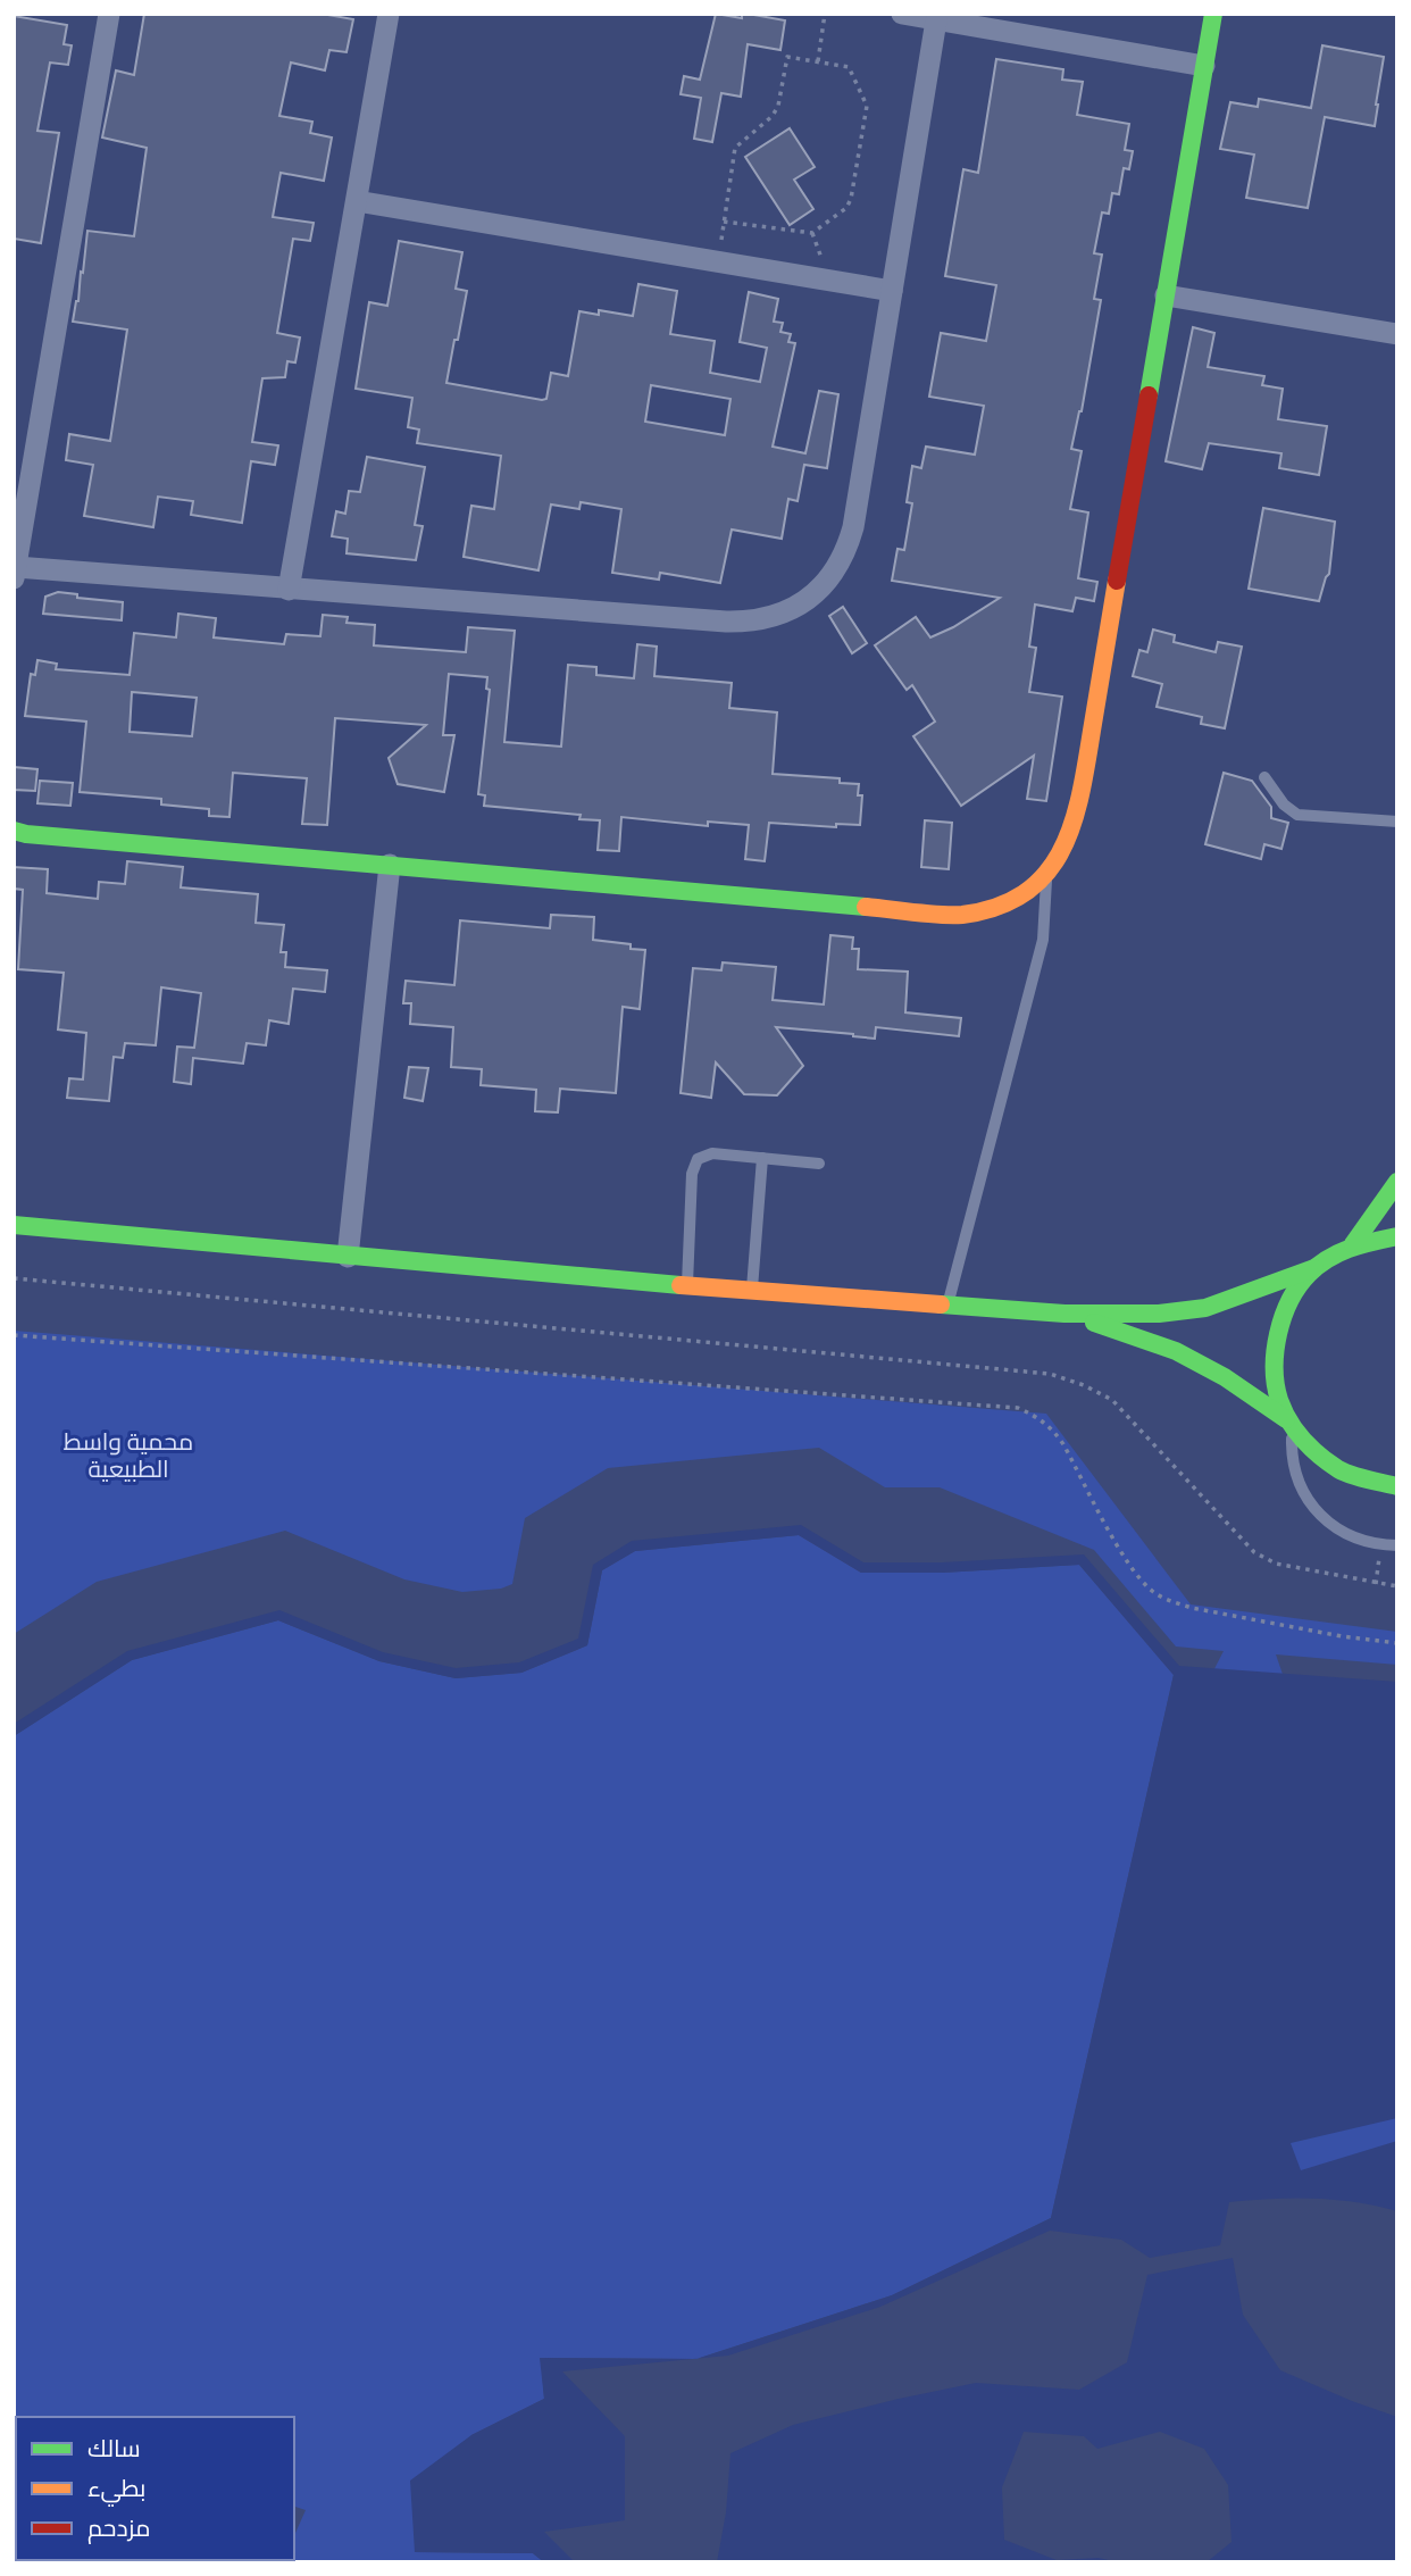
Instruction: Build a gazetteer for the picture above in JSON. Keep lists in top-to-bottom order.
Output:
{
  "parks": ["محمية واسط الطبيعية"],
  "legend": ["سالك", "بطيء", "مزدحم"]
}
